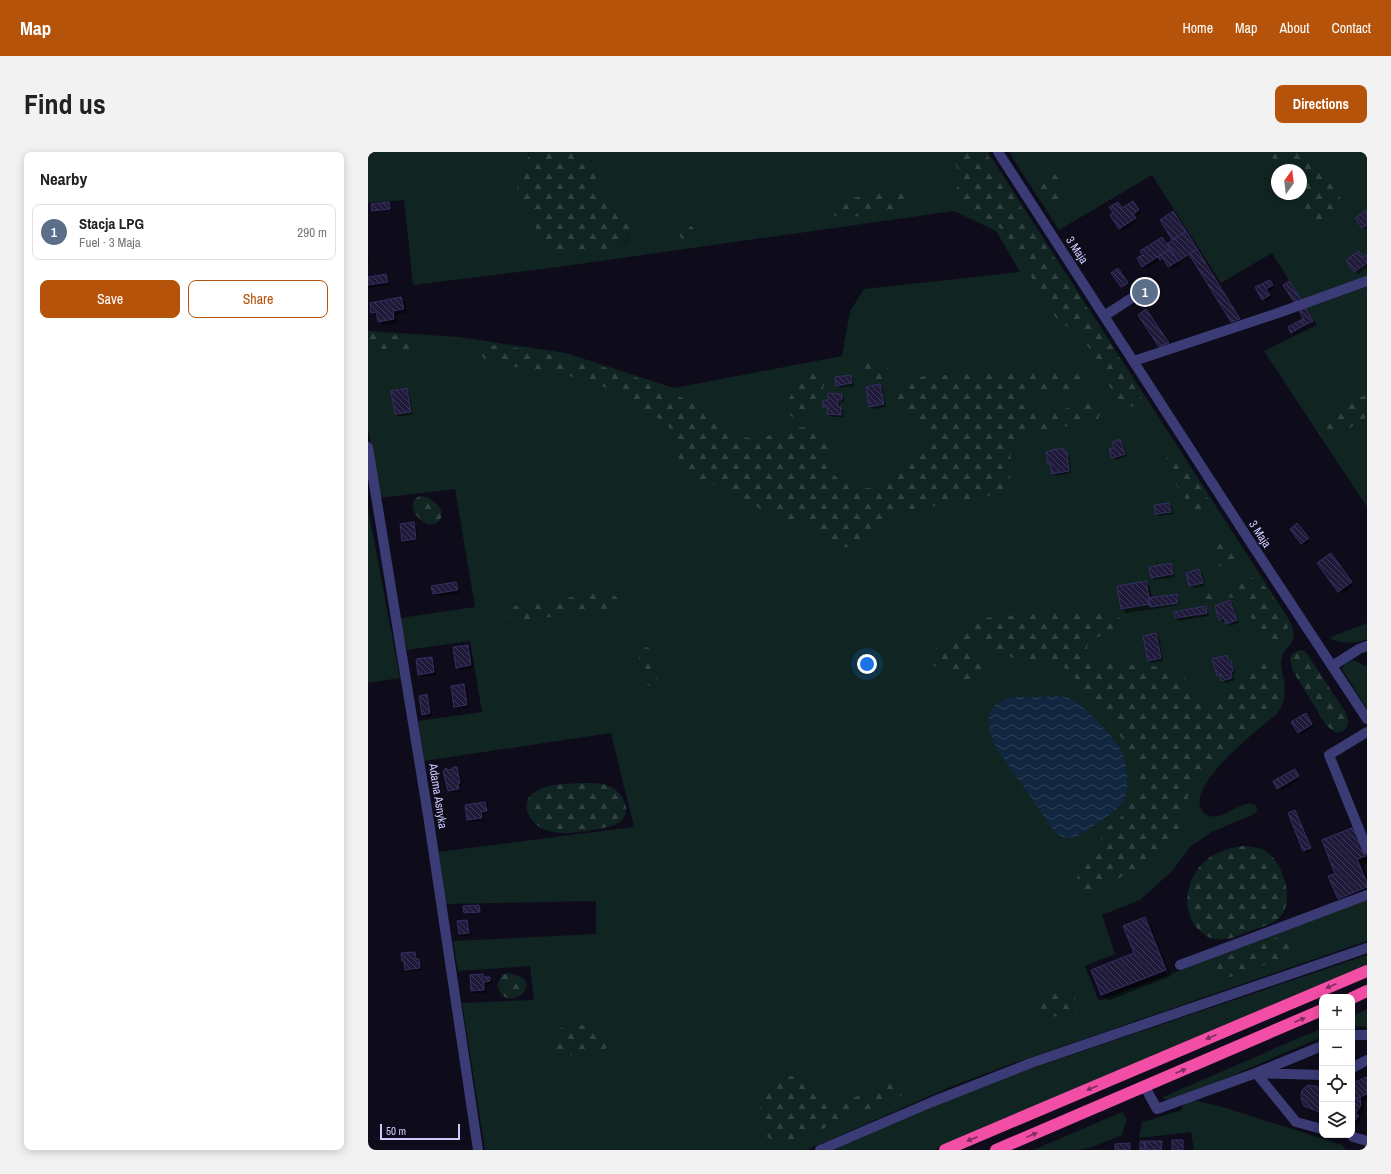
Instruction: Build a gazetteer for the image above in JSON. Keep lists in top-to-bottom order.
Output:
{
  "streets": {
    "street": ["3 Maja", "Adama Asnyka"]
  },
  "scale_bar": "50 m",
  "north": "top",
  "page": {
    "header": "Map",
    "nav": [
      "Home",
      "Map",
      "About",
      "Contact"
    ],
    "title": "Find us",
    "buttons": [
      "Directions",
      ["Save", "Share"]
    ],
    "heading": "Nearby",
    "list": [
      {
        "mark": "1",
        "name": "Stacja LPG",
        "note": "Fuel · 3 Maja",
        "value": "290 m"
      }
    ],
    "pins": "1",
    "map_buttons": ["+", "−"],
    "scale": "50 m"
  }
}
